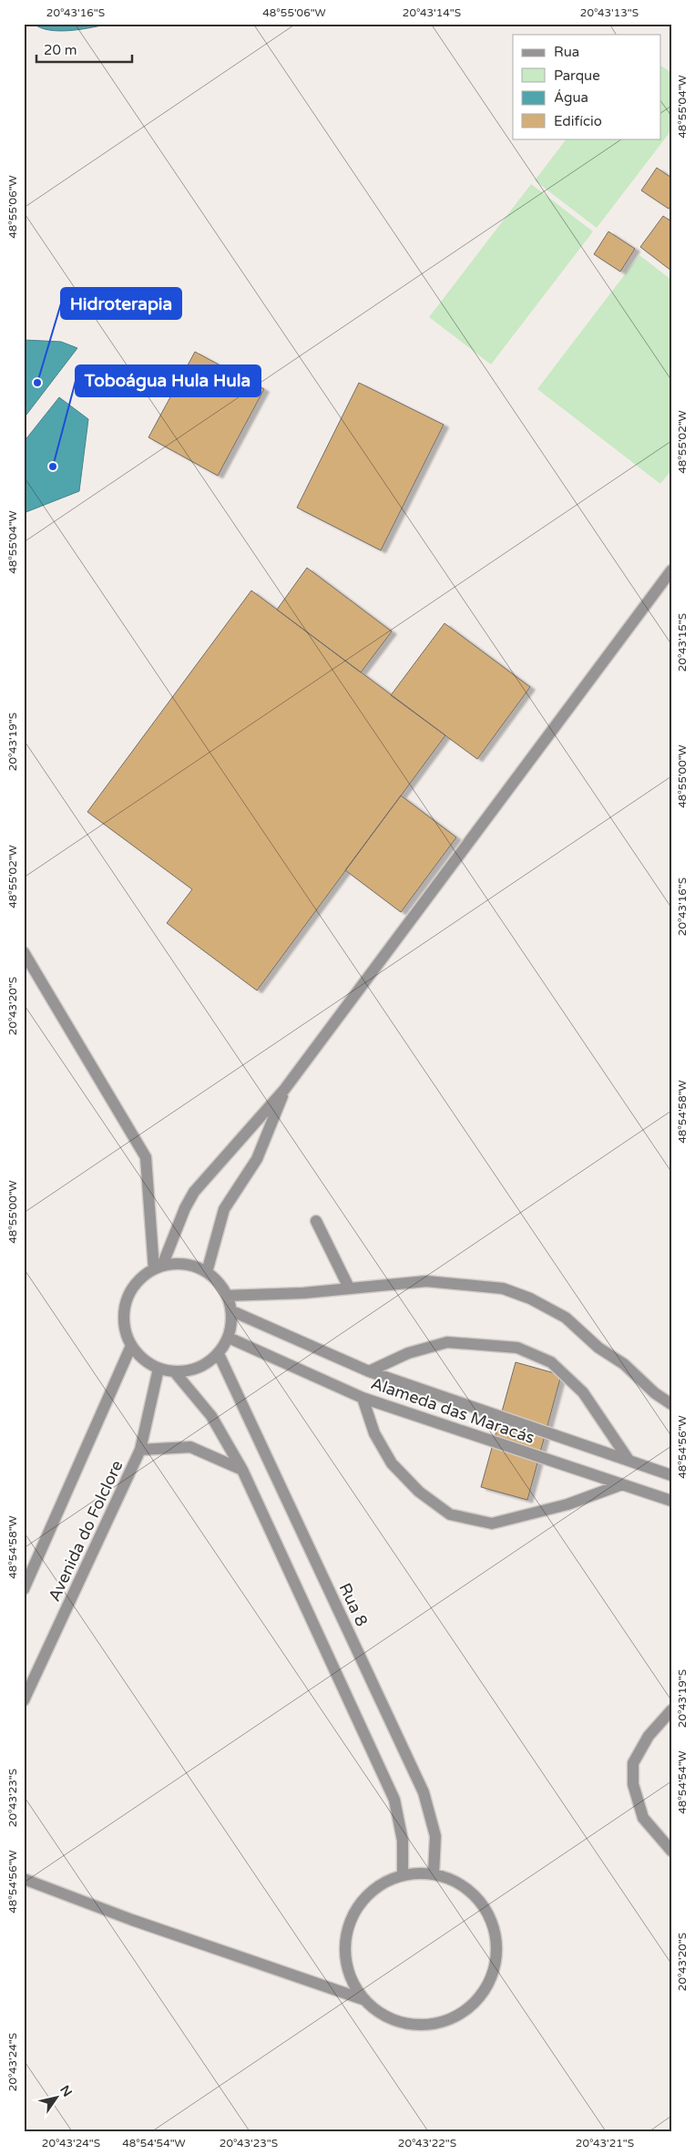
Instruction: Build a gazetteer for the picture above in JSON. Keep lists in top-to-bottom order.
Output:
{
  "streets": {
    "street": ["Alameda das Maracás", "Avenida do Folclore", "Rua 8"]
  },
  "crossings": [
    ["Alameda das Maracás", "Avenida do Folclore"],
    ["Alameda das Maracás", "Rua 8"],
    ["Avenida do Folclore", "Rua 8"]
  ],
  "places": ["Hidroterapia", "Toboágua Hula Hula"],
  "legend": [
    "Rua",
    "Parque",
    "Água",
    "Edifício"
  ],
  "scale_bar": "20 m",
  "north": "top right",
  "coordinates": [
    "20°43'16\"S",
    "48°55'06\"W",
    "20°43'14\"S",
    "20°43'13\"S",
    "48°55'04\"W",
    "48°55'02\"W",
    "20°43'15\"S",
    "20°43'19\"S",
    "48°55'00\"W",
    "20°43'20\"S",
    "48°54'58\"W",
    "48°54'56\"W",
    "48°54'54\"W",
    "20°43'23\"S",
    "20°43'24\"S",
    "20°43'22\"S",
    "20°43'21\"S"
  ]
}
